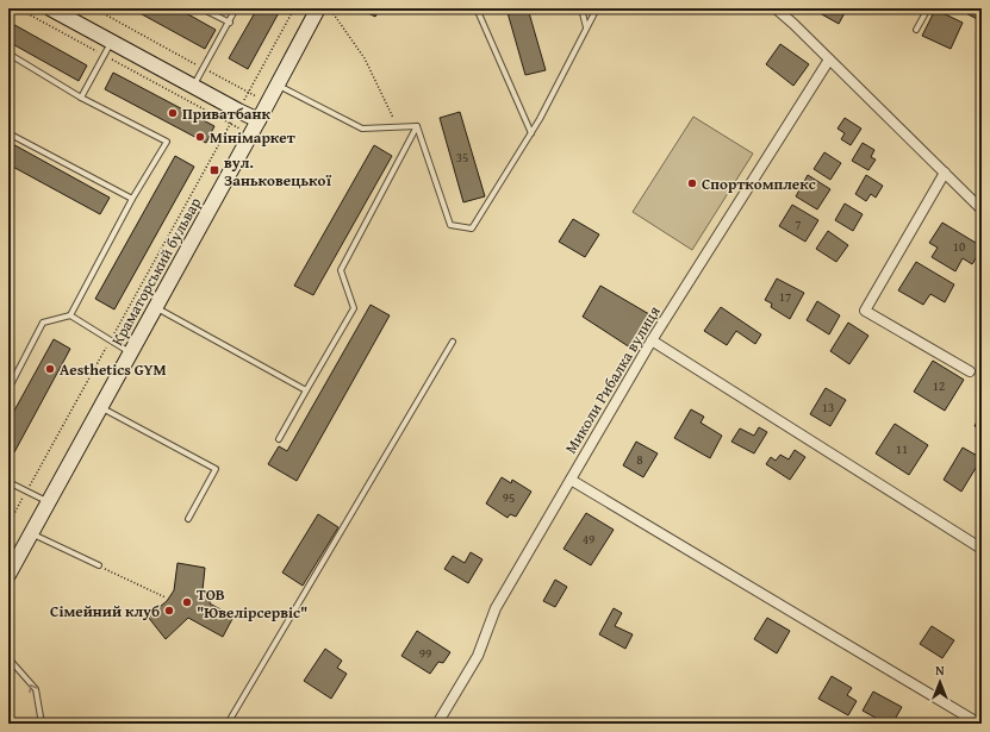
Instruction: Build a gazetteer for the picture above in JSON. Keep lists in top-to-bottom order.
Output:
{
  "streets": {
    "street": ["Краматорський бульвар", "Миколи Рибалка вулиця"]
  },
  "places": {
    "other": [
      "Приватбанк",
      "Мінімаркет",
      "Спорткомплекс",
      "Aesthetics GYM",
      "ТОВ \"Ювелірсервіс\"",
      "Сімейний клуб"
    ],
    "transit": ["вул. Заньковецької"]
  },
  "house_numbers": [
    "35",
    "7",
    "10",
    "17",
    "12",
    "13",
    "11",
    "8",
    "95",
    "49",
    "99"
  ],
  "north": "top"
}
